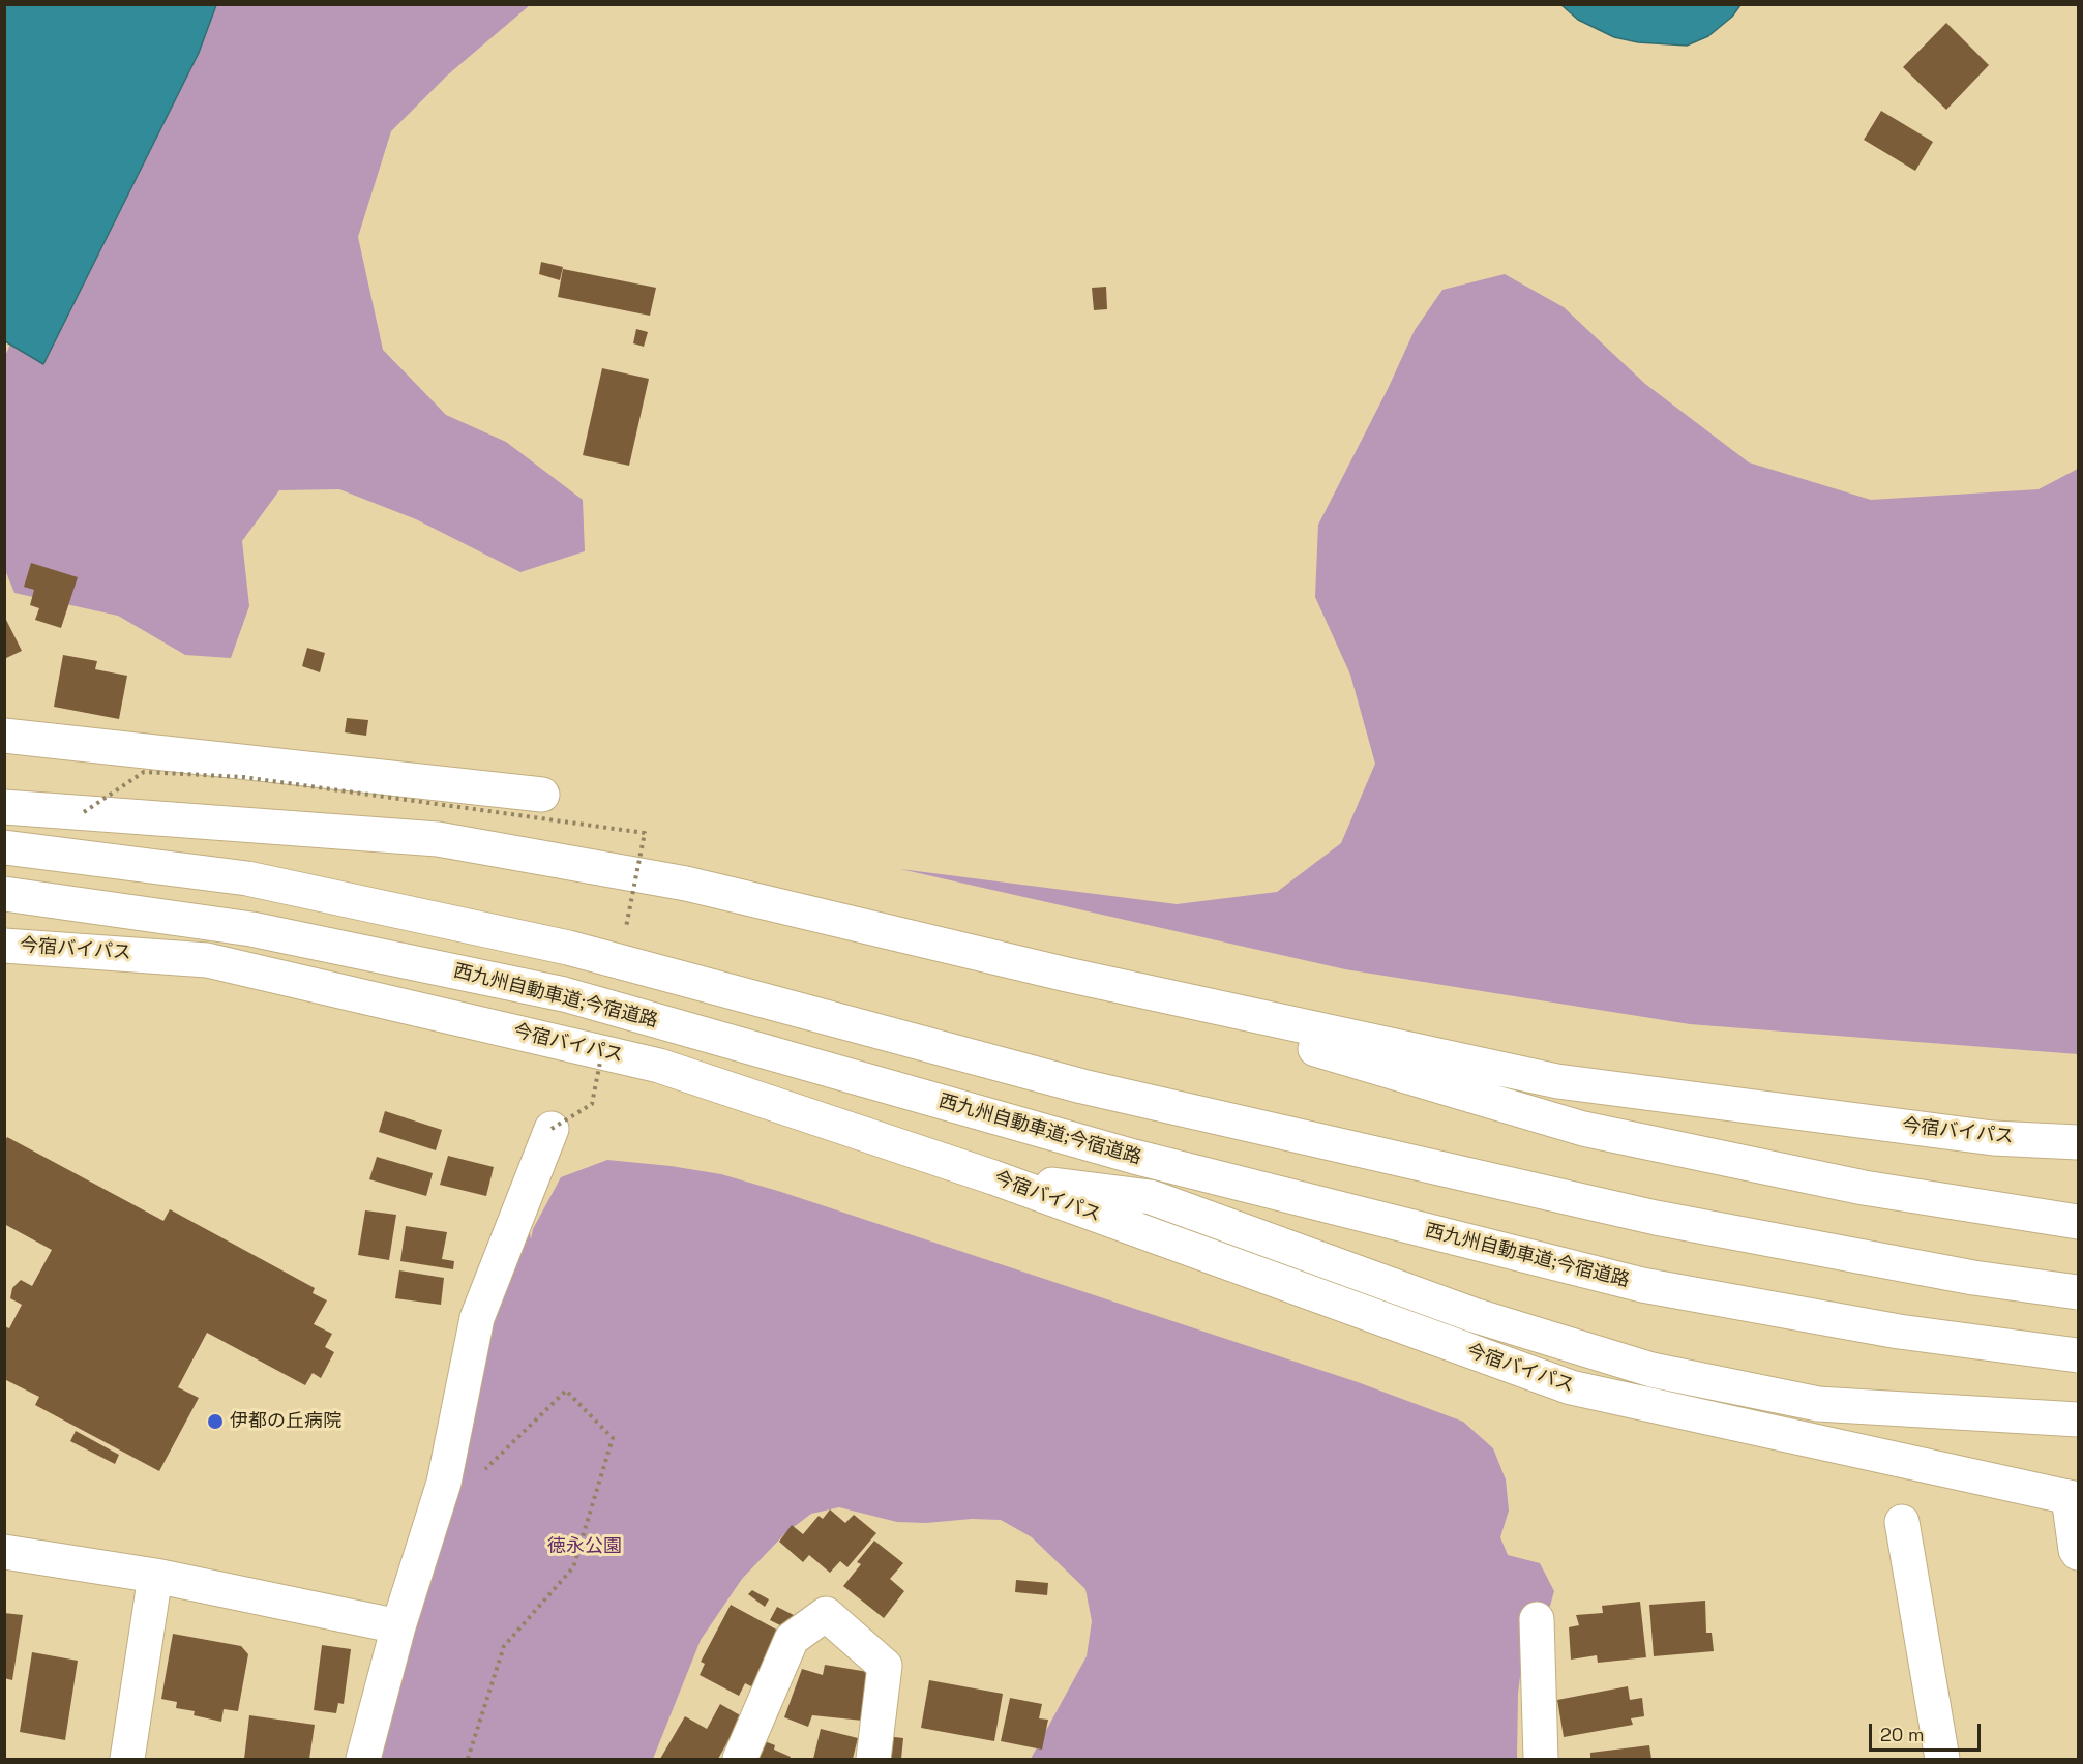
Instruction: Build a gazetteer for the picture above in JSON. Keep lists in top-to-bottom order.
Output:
{
  "streets": {
    "main road": ["今宿バイパス", "西九州自動車道;今宿道路"]
  },
  "parks": ["徳永公園"],
  "places": ["伊都の丘病院"],
  "scale_bar": "20 m"
}
